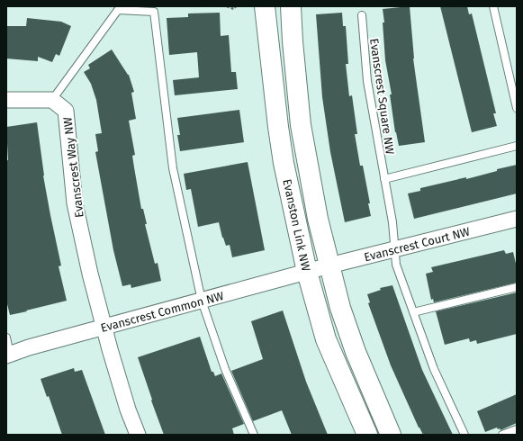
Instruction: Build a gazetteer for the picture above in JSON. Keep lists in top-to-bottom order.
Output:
{
  "streets": {
    "street": [
      "Evanscrest Way NW",
      "Evanston Link NW",
      "Evanscrest Court NW",
      "Evanscrest Common NW"
    ],
    "lane": ["Evanscrest Square NW"]
  },
  "crossings": [
    ["Evanscrest Square NW", "Evanscrest Court NW"],
    ["Evanscrest Way NW", "Evanscrest Common NW"],
    ["Evanston Link NW", "Evanscrest Court NW"],
    ["Evanston Link NW", "Evanscrest Common NW"],
    ["Evanscrest Court NW", "Evanscrest Common NW"]
  ]
}
